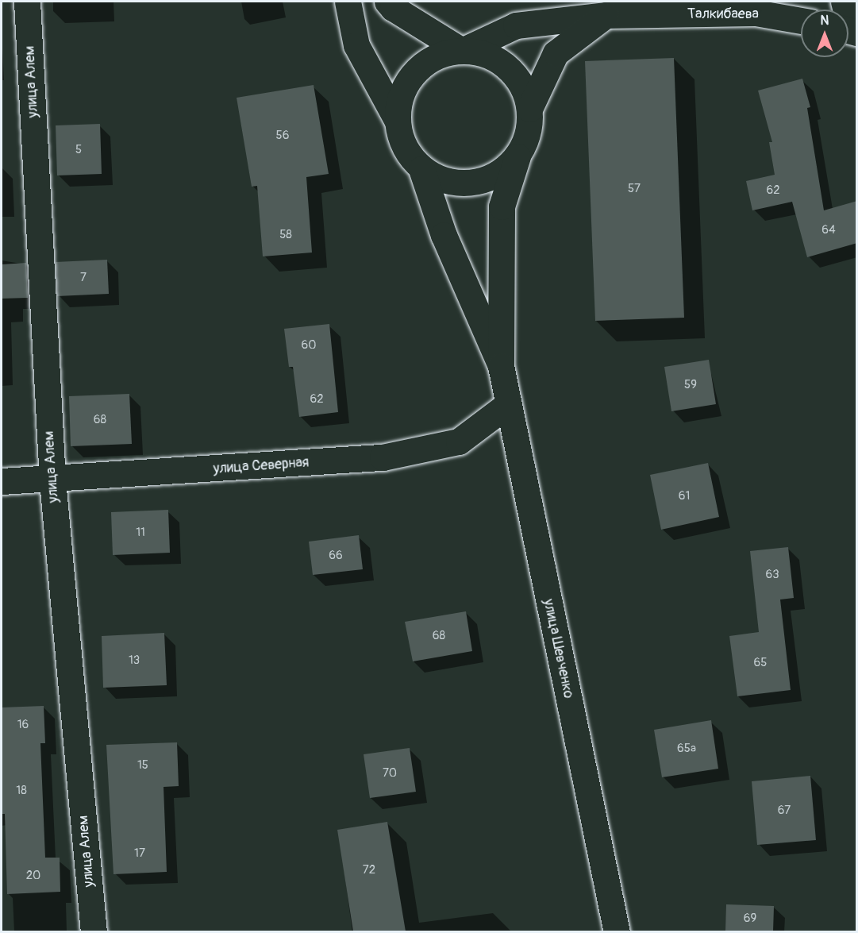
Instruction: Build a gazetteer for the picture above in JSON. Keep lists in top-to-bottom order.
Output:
{
  "streets": {
    "street": [
      "Талкибаева",
      "улица Алем",
      "улица Северная",
      "улица Шевченко"
    ]
  },
  "crossings": [
    ["улица Алем", "улица Северная"],
    ["улица Северная", "улица Шевченко"]
  ],
  "house_numbers": [
    "56",
    "5",
    "57",
    "62",
    "64",
    "58",
    "7",
    "60",
    "59",
    "62",
    "68",
    "61",
    "11",
    "66",
    "63",
    "68",
    "13",
    "65",
    "16",
    "65а",
    "15",
    "70",
    "18",
    "67",
    "17",
    "72",
    "20",
    "69"
  ],
  "north": "top"
}
